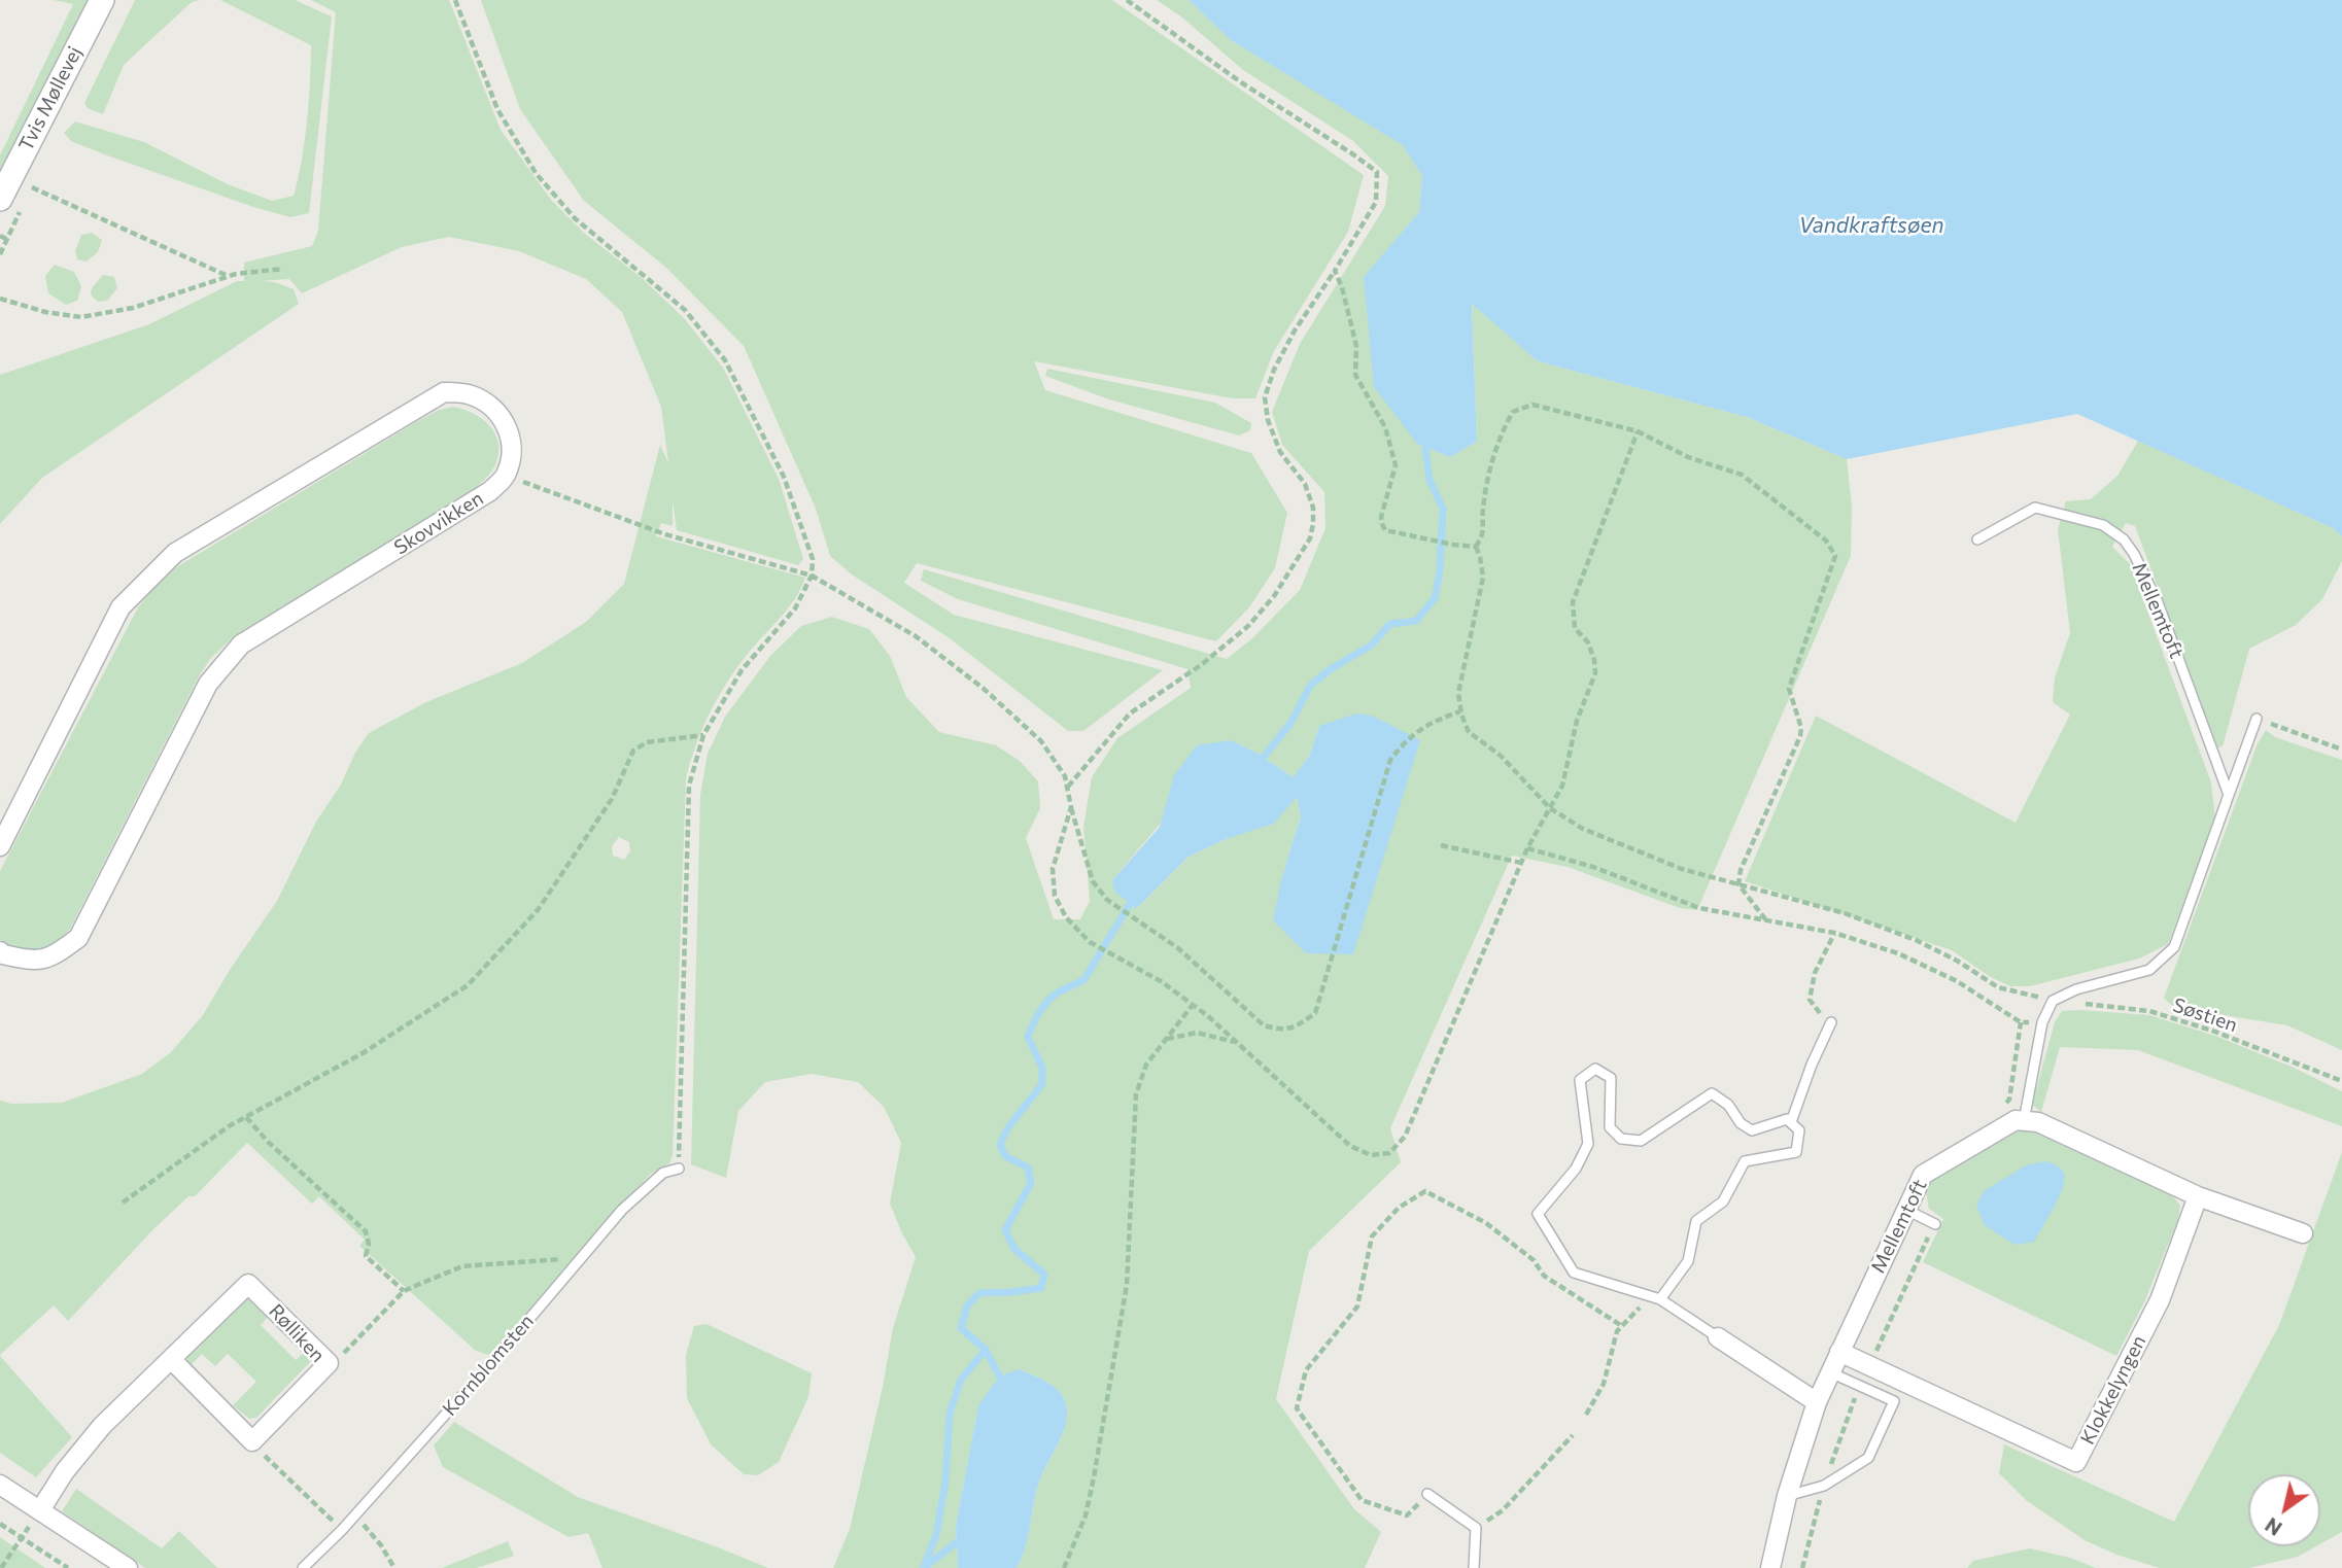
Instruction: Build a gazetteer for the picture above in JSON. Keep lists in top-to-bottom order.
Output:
{
  "streets": {
    "street": [
      "Tvis Møllevej",
      "Skovvikken",
      "Mellemtoft",
      "Rølliken",
      "Klokkelyngen"
    ],
    "lane": ["Kornblomsten"],
    "path": ["Søstien"]
  },
  "crossings": [
    ["Mellemtoft", "Klokkelyngen"]
  ],
  "water": ["Vandkraftsøen"],
  "north": "bottom left"
}
